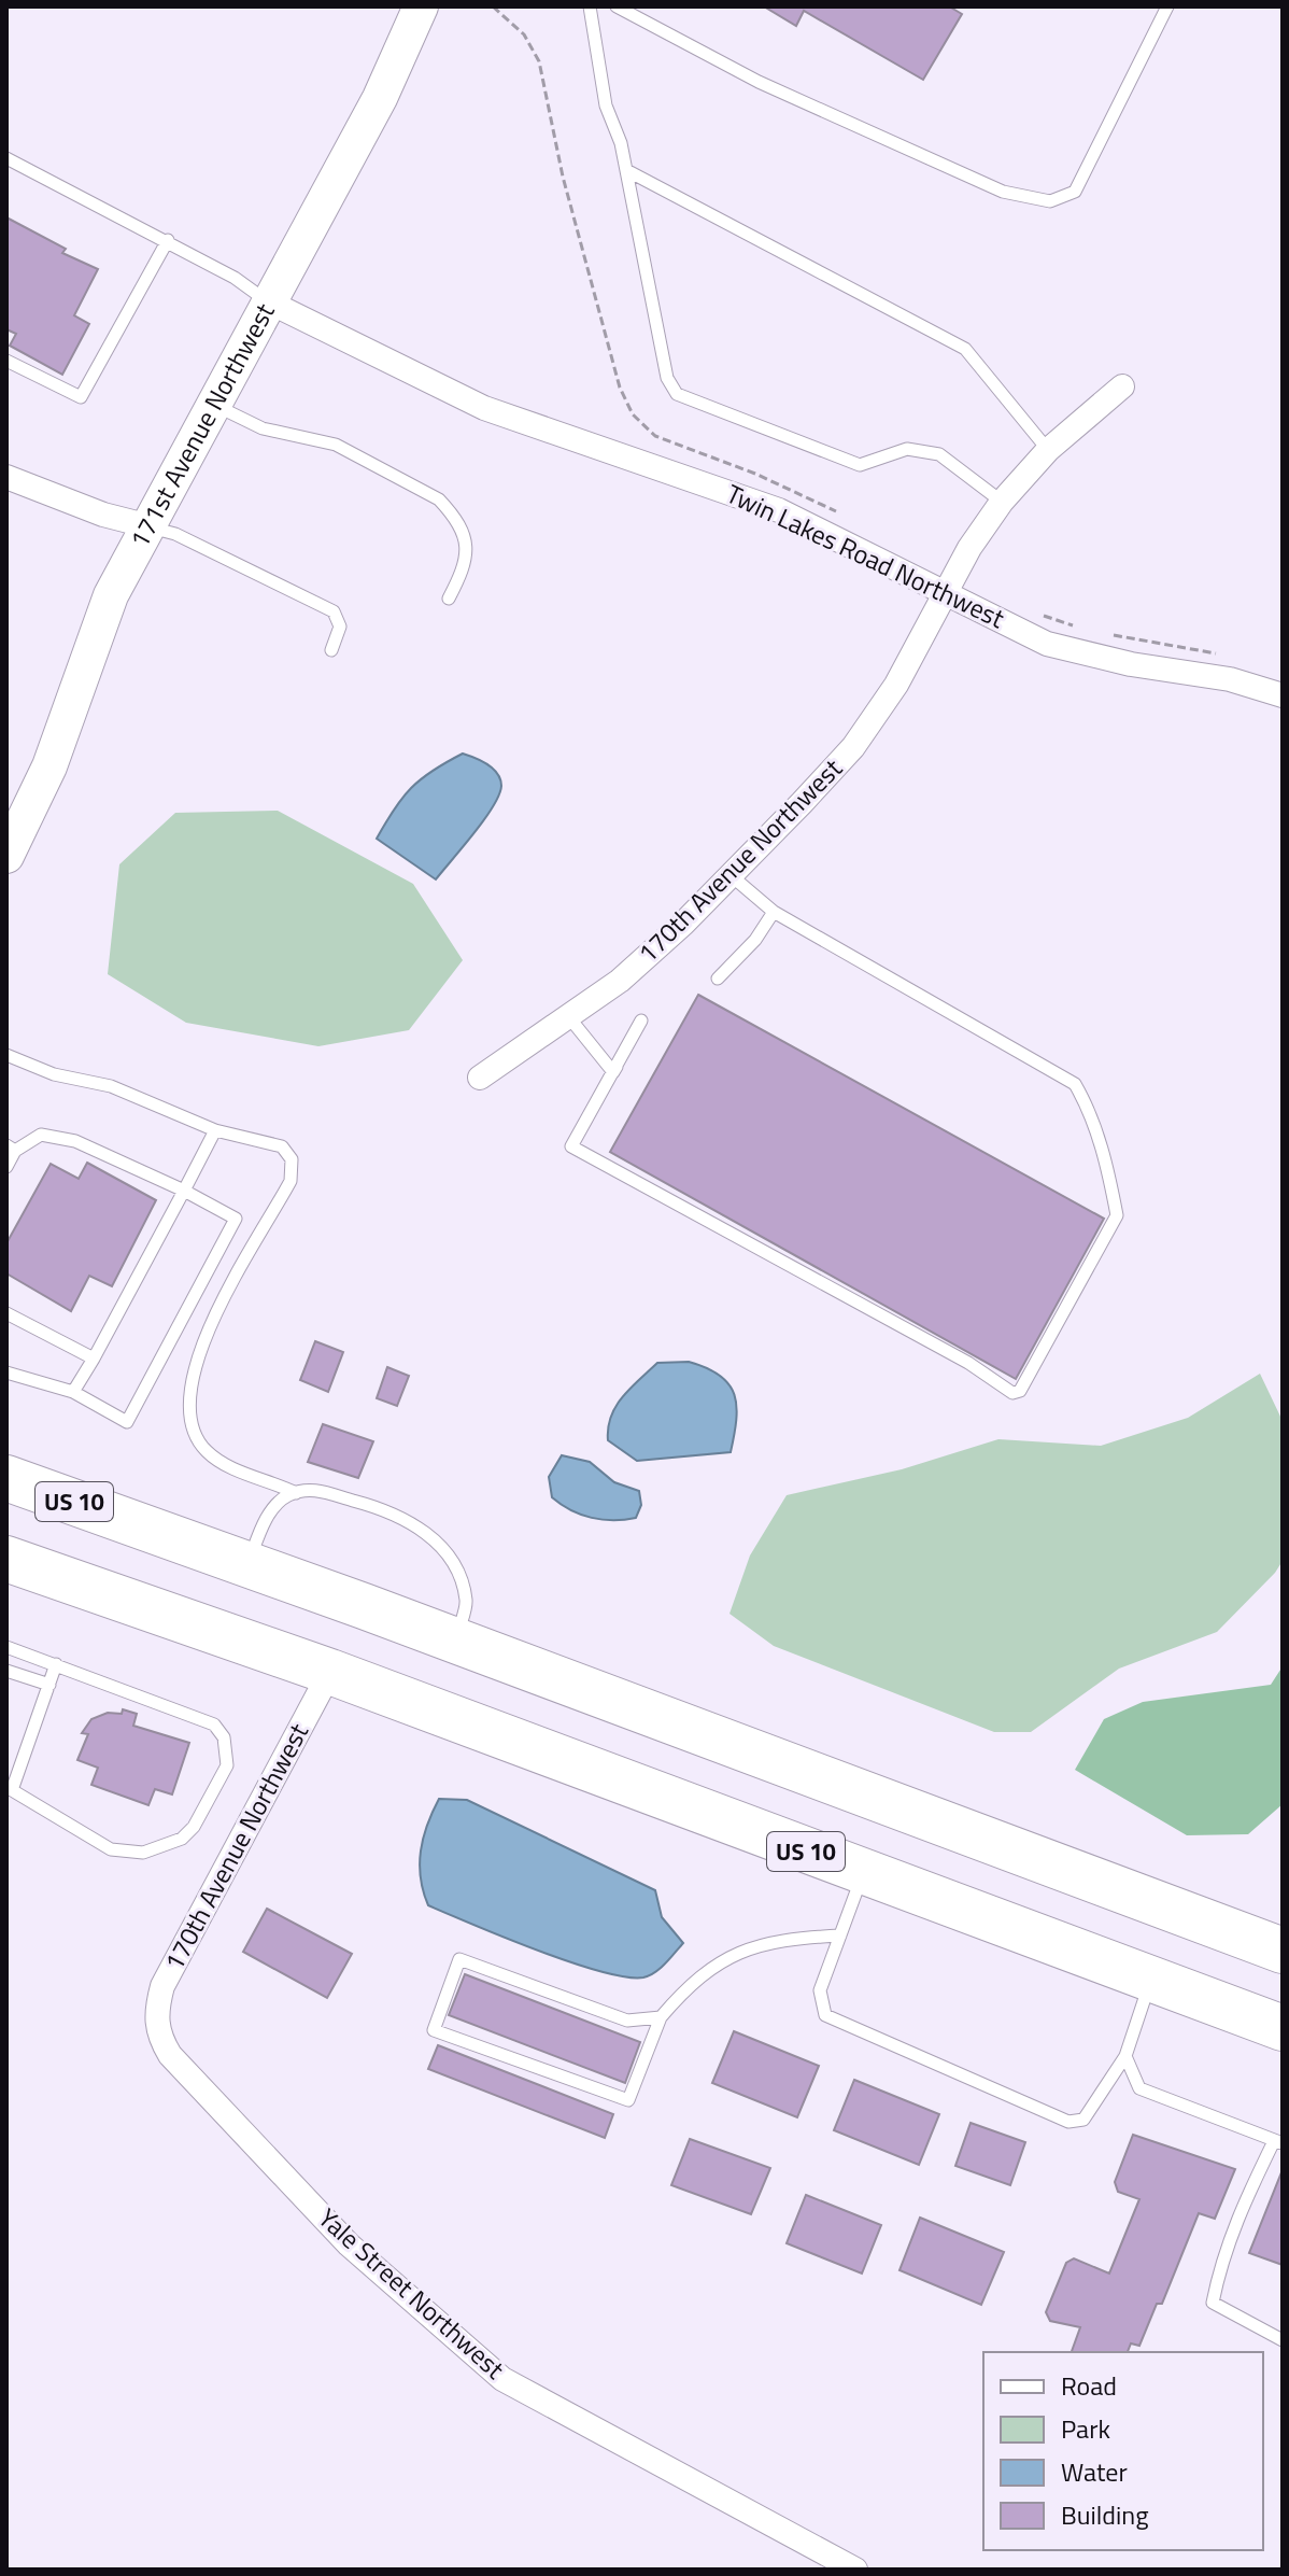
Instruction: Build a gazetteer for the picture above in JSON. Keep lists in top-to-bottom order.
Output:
{
  "streets": {
    "highway": ["US 10"],
    "street": [
      "171st Avenue Northwest",
      "Twin Lakes Road Northwest",
      "170th Avenue Northwest",
      "Yale Street Northwest"
    ]
  },
  "crossings": [
    ["171st Avenue Northwest", "Twin Lakes Road Northwest"],
    ["Twin Lakes Road Northwest", "170th Avenue Northwest"],
    ["170th Avenue Northwest", "US 10"],
    ["170th Avenue Northwest", "Yale Street Northwest"]
  ],
  "legend": [
    "Road",
    "Park",
    "Water",
    "Building"
  ]
}
